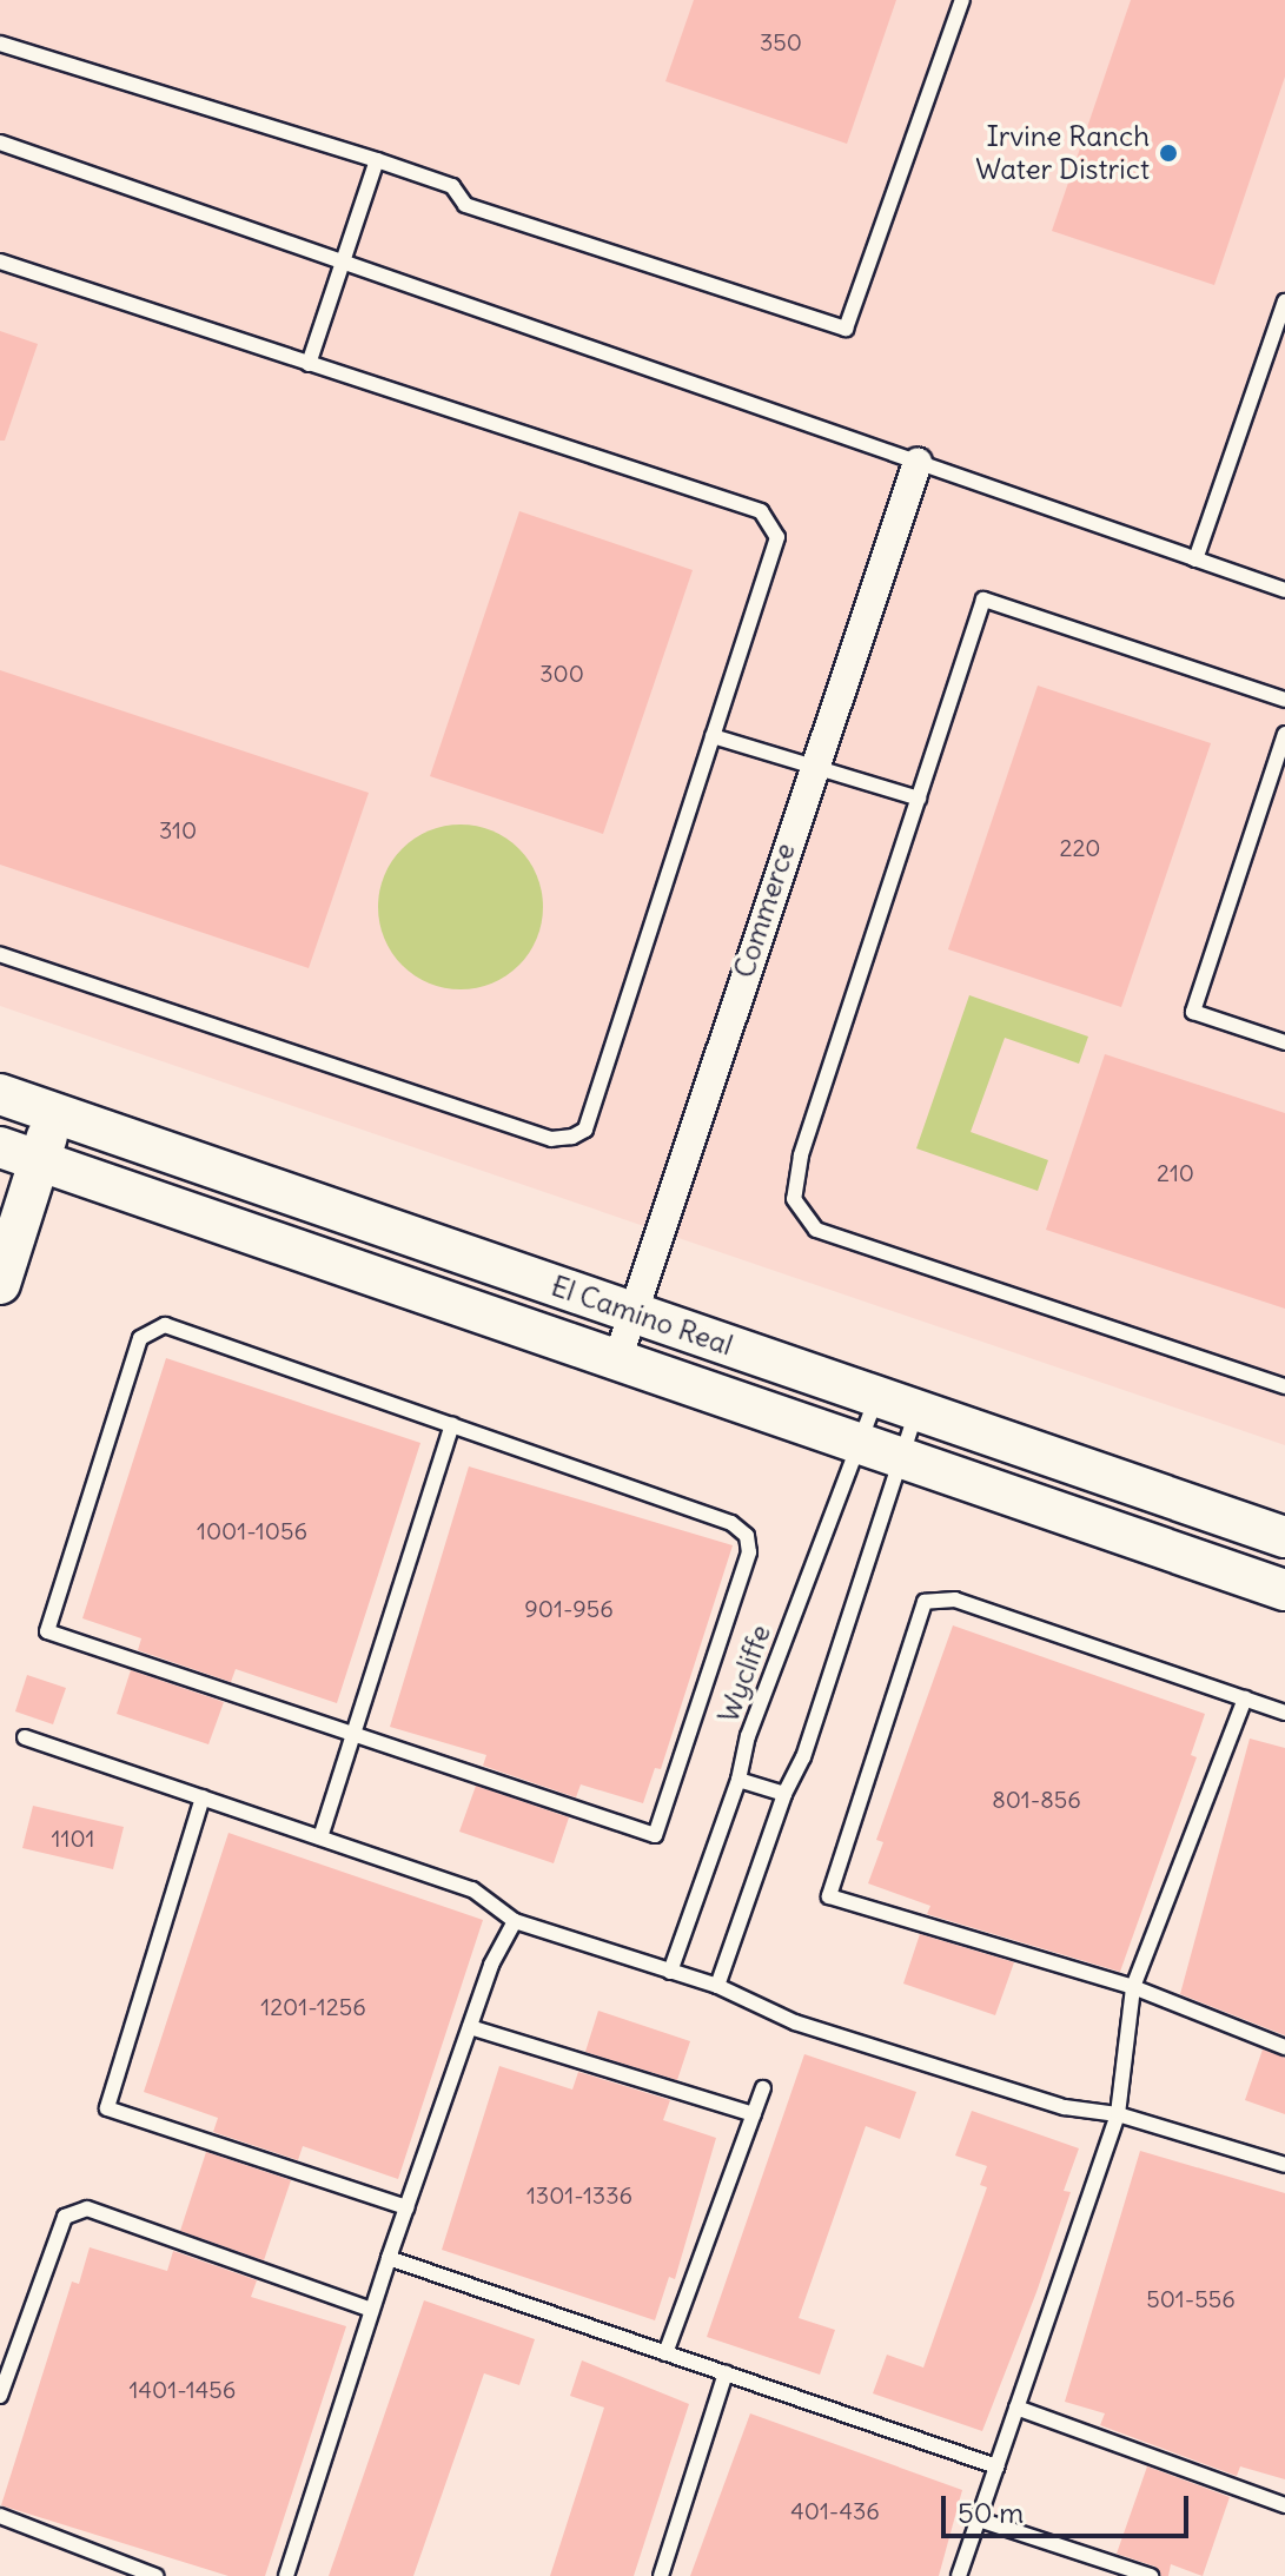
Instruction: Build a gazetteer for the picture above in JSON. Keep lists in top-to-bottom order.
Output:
{
  "streets": {
    "main road": ["El Camino Real"],
    "street": ["Commerce"],
    "lane": ["Wycliffe"]
  },
  "crossings": [
    ["Commerce", "El Camino Real"],
    ["El Camino Real", "Wycliffe"]
  ],
  "places": ["Irvine Ranch Water District"],
  "house_numbers": [
    "350",
    "300",
    "310",
    "220",
    "210",
    "1001-1056",
    "901-956",
    "801-856",
    "1101",
    "1201-1256",
    "1301-1336",
    "501-556",
    "1401-1456",
    "401-436"
  ],
  "scale_bar": "50 m"
}
